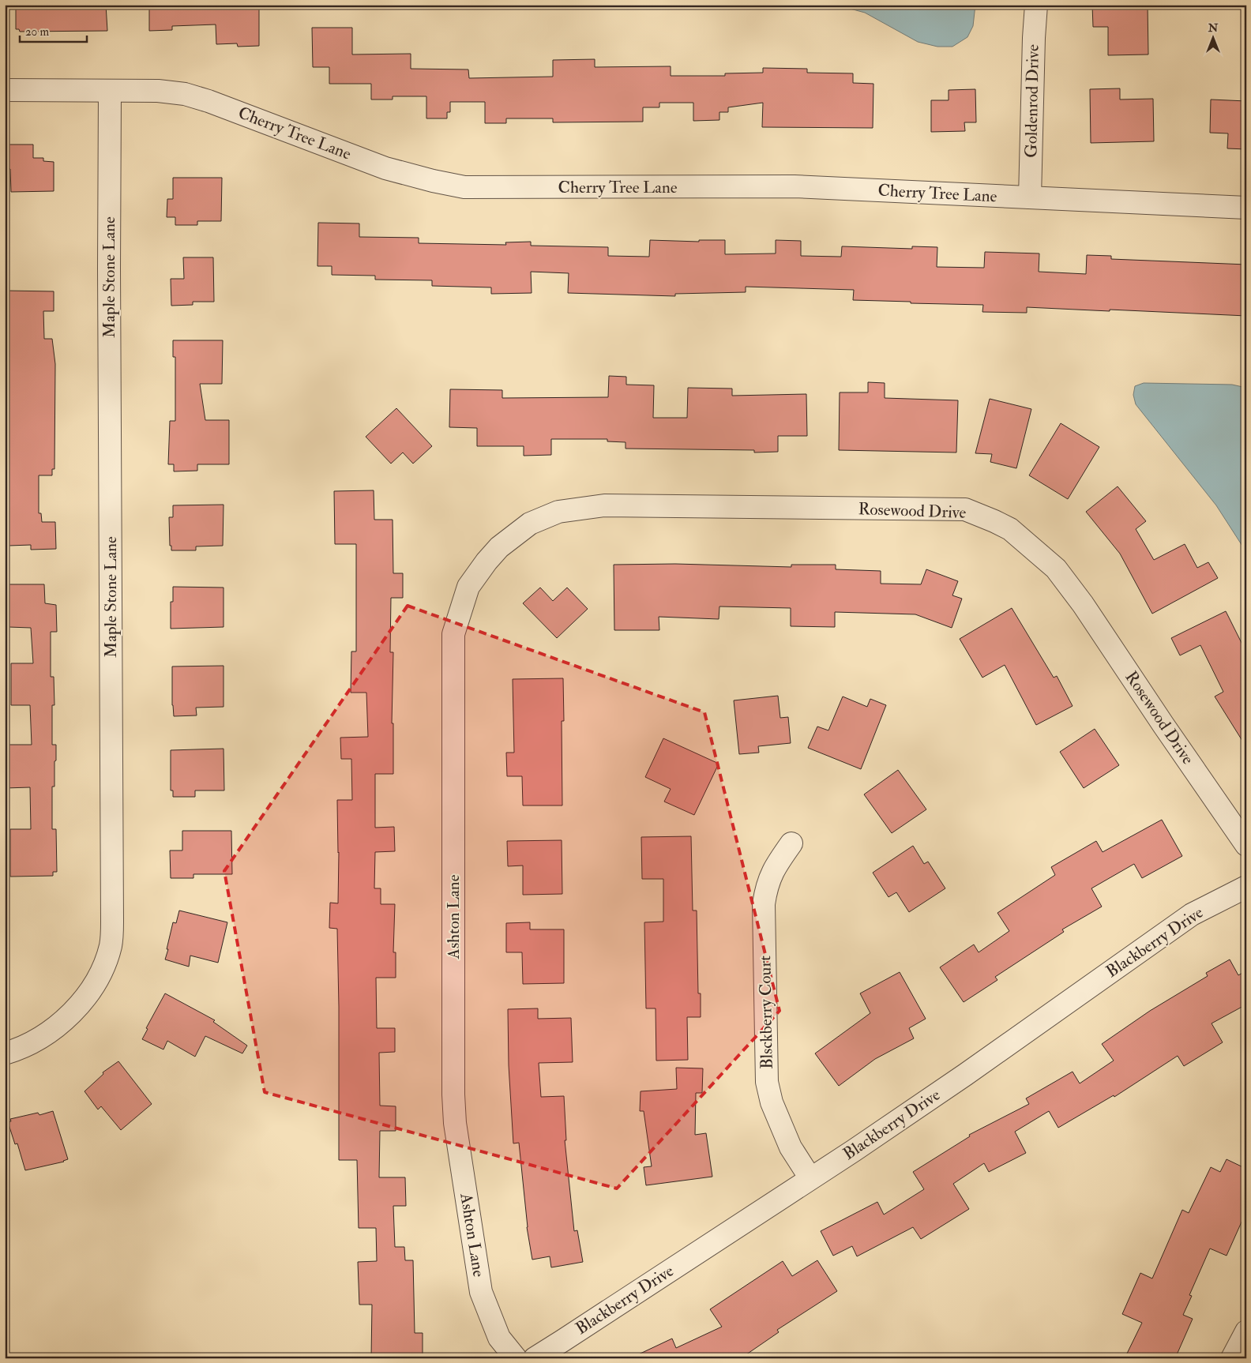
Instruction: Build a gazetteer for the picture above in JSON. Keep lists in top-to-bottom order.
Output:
{
  "streets": {
    "street": [
      "Goldenrod Drive",
      "Cherry Tree Lane",
      "Maple Stone Lane",
      "Rosewood Drive",
      "Ashton Lane",
      "Blackberry Drive",
      "Blsckberry Court"
    ]
  },
  "crossings": [
    ["Goldenrod Drive", "Cherry Tree Lane"],
    ["Cherry Tree Lane", "Maple Stone Lane"],
    ["Rosewood Drive", "Ashton Lane"],
    ["Blackberry Drive", "Blsckberry Court"]
  ],
  "scale_bar": "20 m",
  "north": "top"
}
